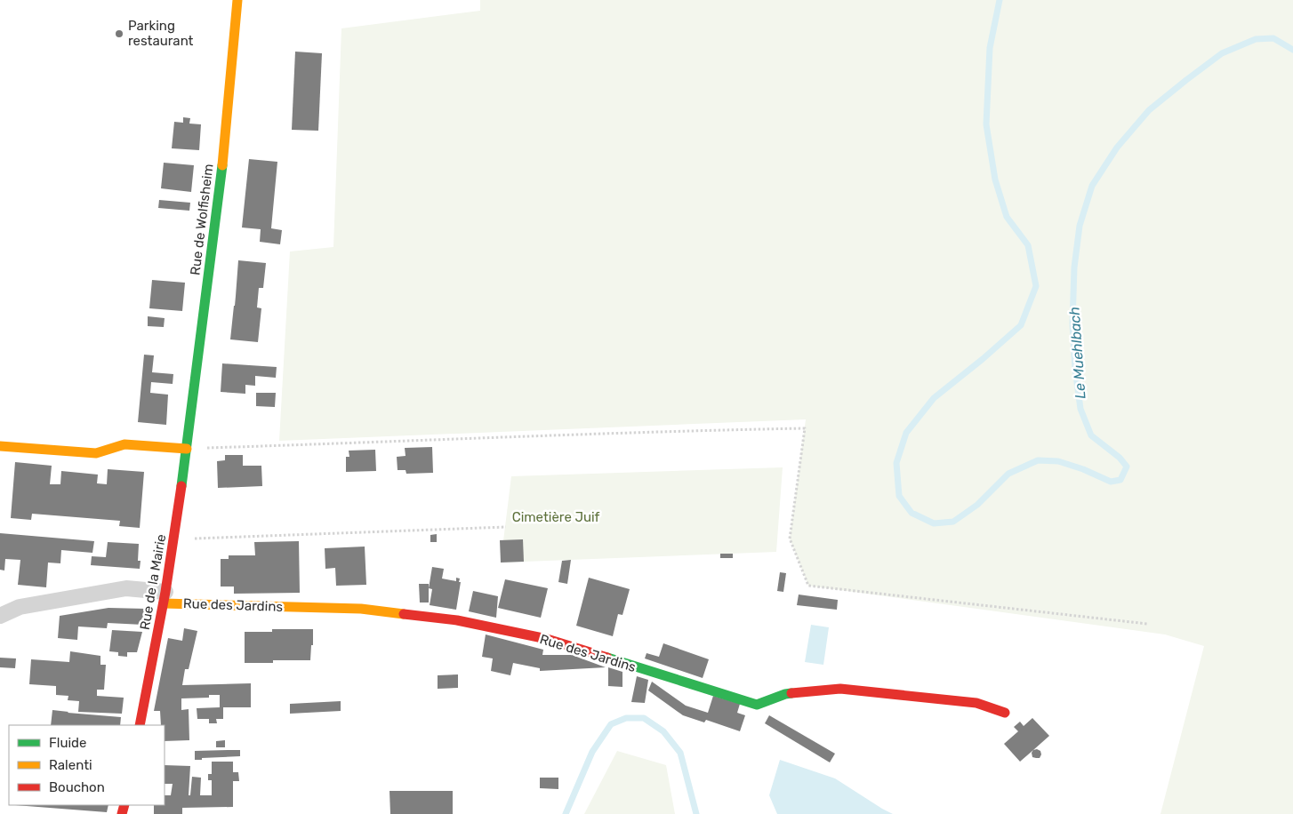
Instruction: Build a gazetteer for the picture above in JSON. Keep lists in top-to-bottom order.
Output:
{
  "streets": {
    "street": ["Rue de Wolfisheim", "Rue de la Mairie", "Rue des Jardins"]
  },
  "crossings": [
    ["Rue de Wolfisheim", "Rue de la Mairie"],
    ["Rue de la Mairie", "Rue des Jardins"]
  ],
  "water": ["Le Muehlbach"],
  "parks": ["Cimetière Juif"],
  "places": ["Parking restaurant"],
  "legend": ["Fluide", "Ralenti", "Bouchon"]
}
